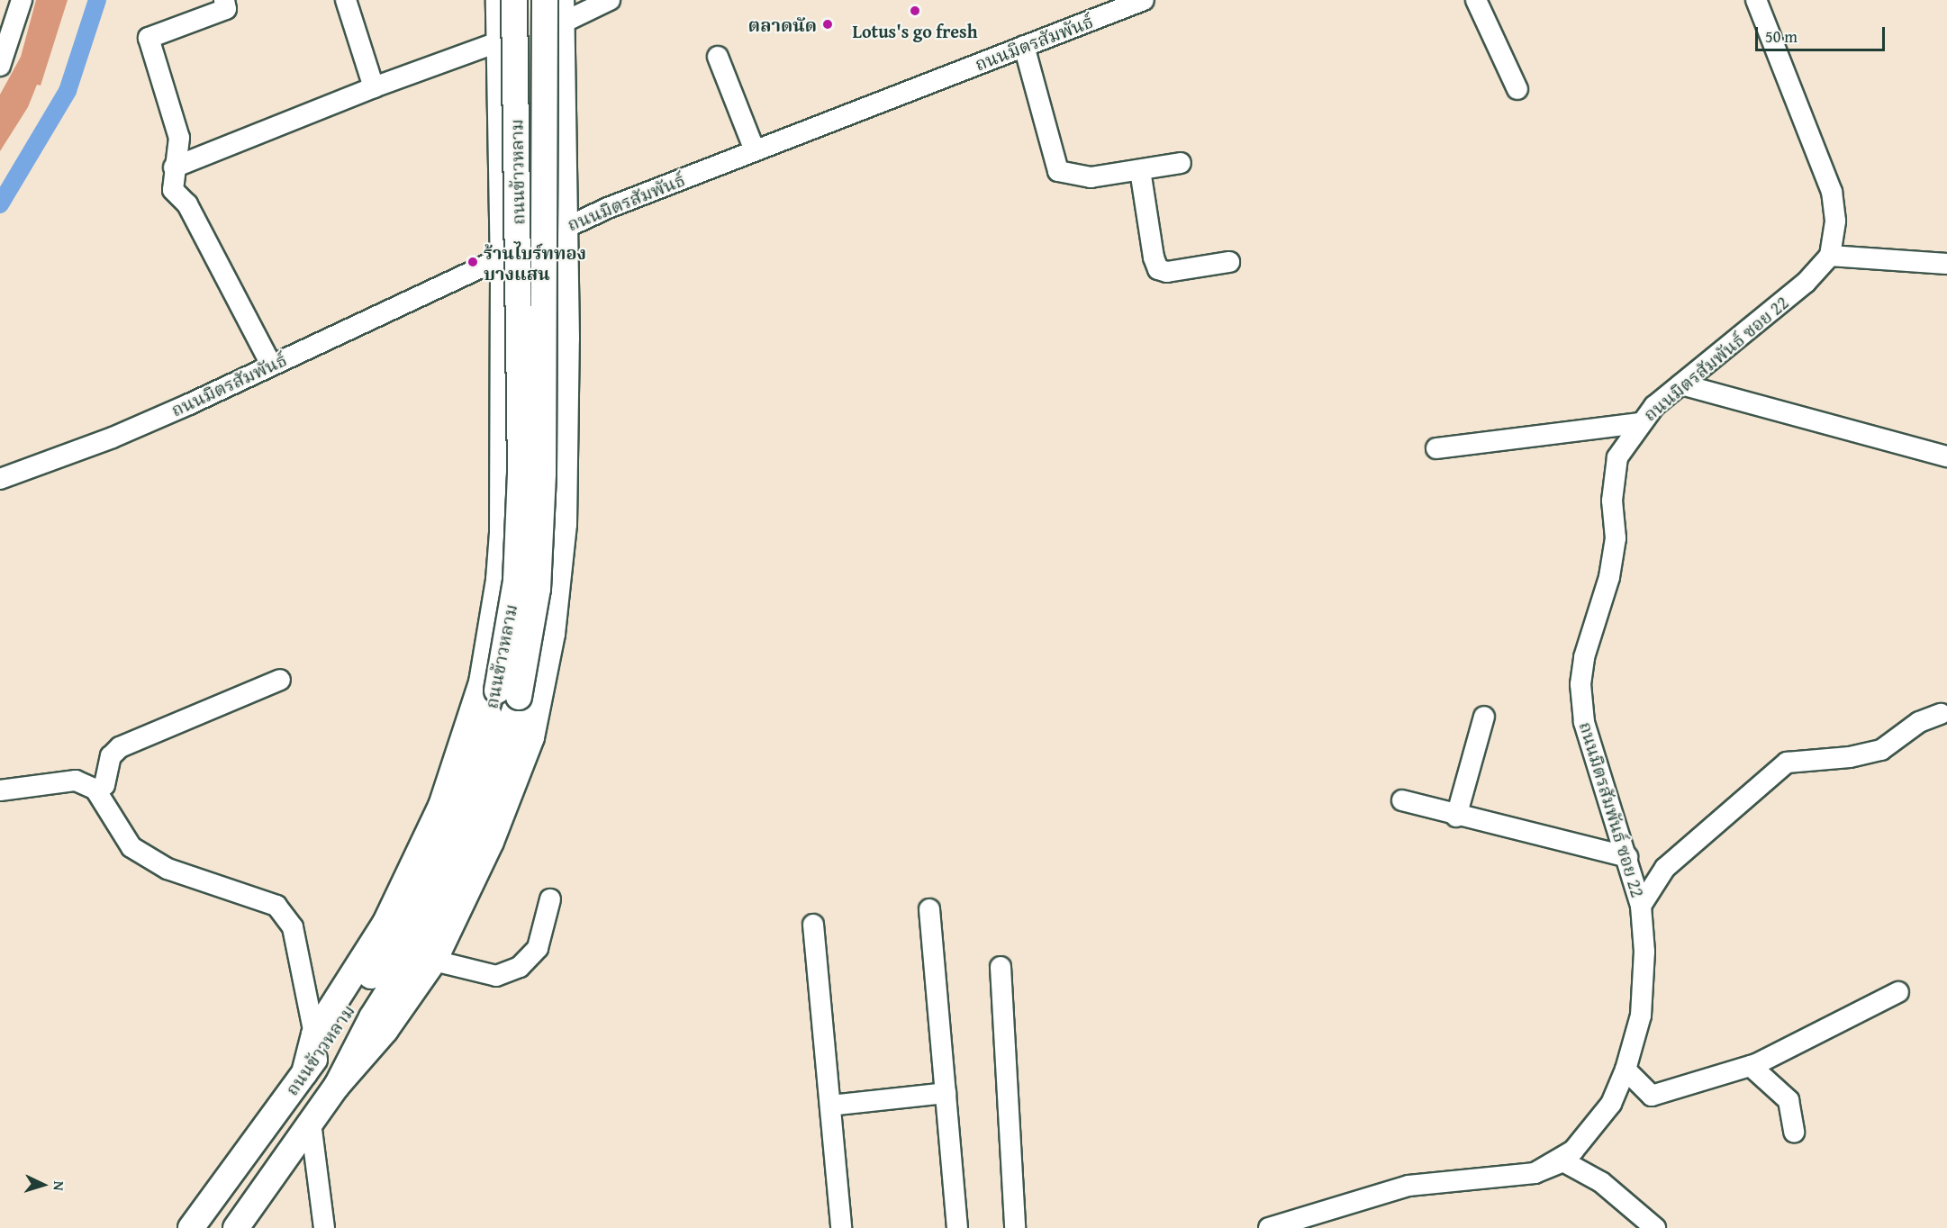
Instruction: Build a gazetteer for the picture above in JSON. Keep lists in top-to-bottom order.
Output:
{
  "streets": {
    "main road": ["ถนนข้าวหลาม"],
    "street": ["ถนนมิตรสัมพันธ์", "ถนนมิตรสัมพันธ์ ซอย 22"]
  },
  "places": ["Lotus's go fresh", "ตลาดนัด", "ร้านไบร์ททอง บางแสน"],
  "scale_bar": "50 m",
  "north": "right"
}
